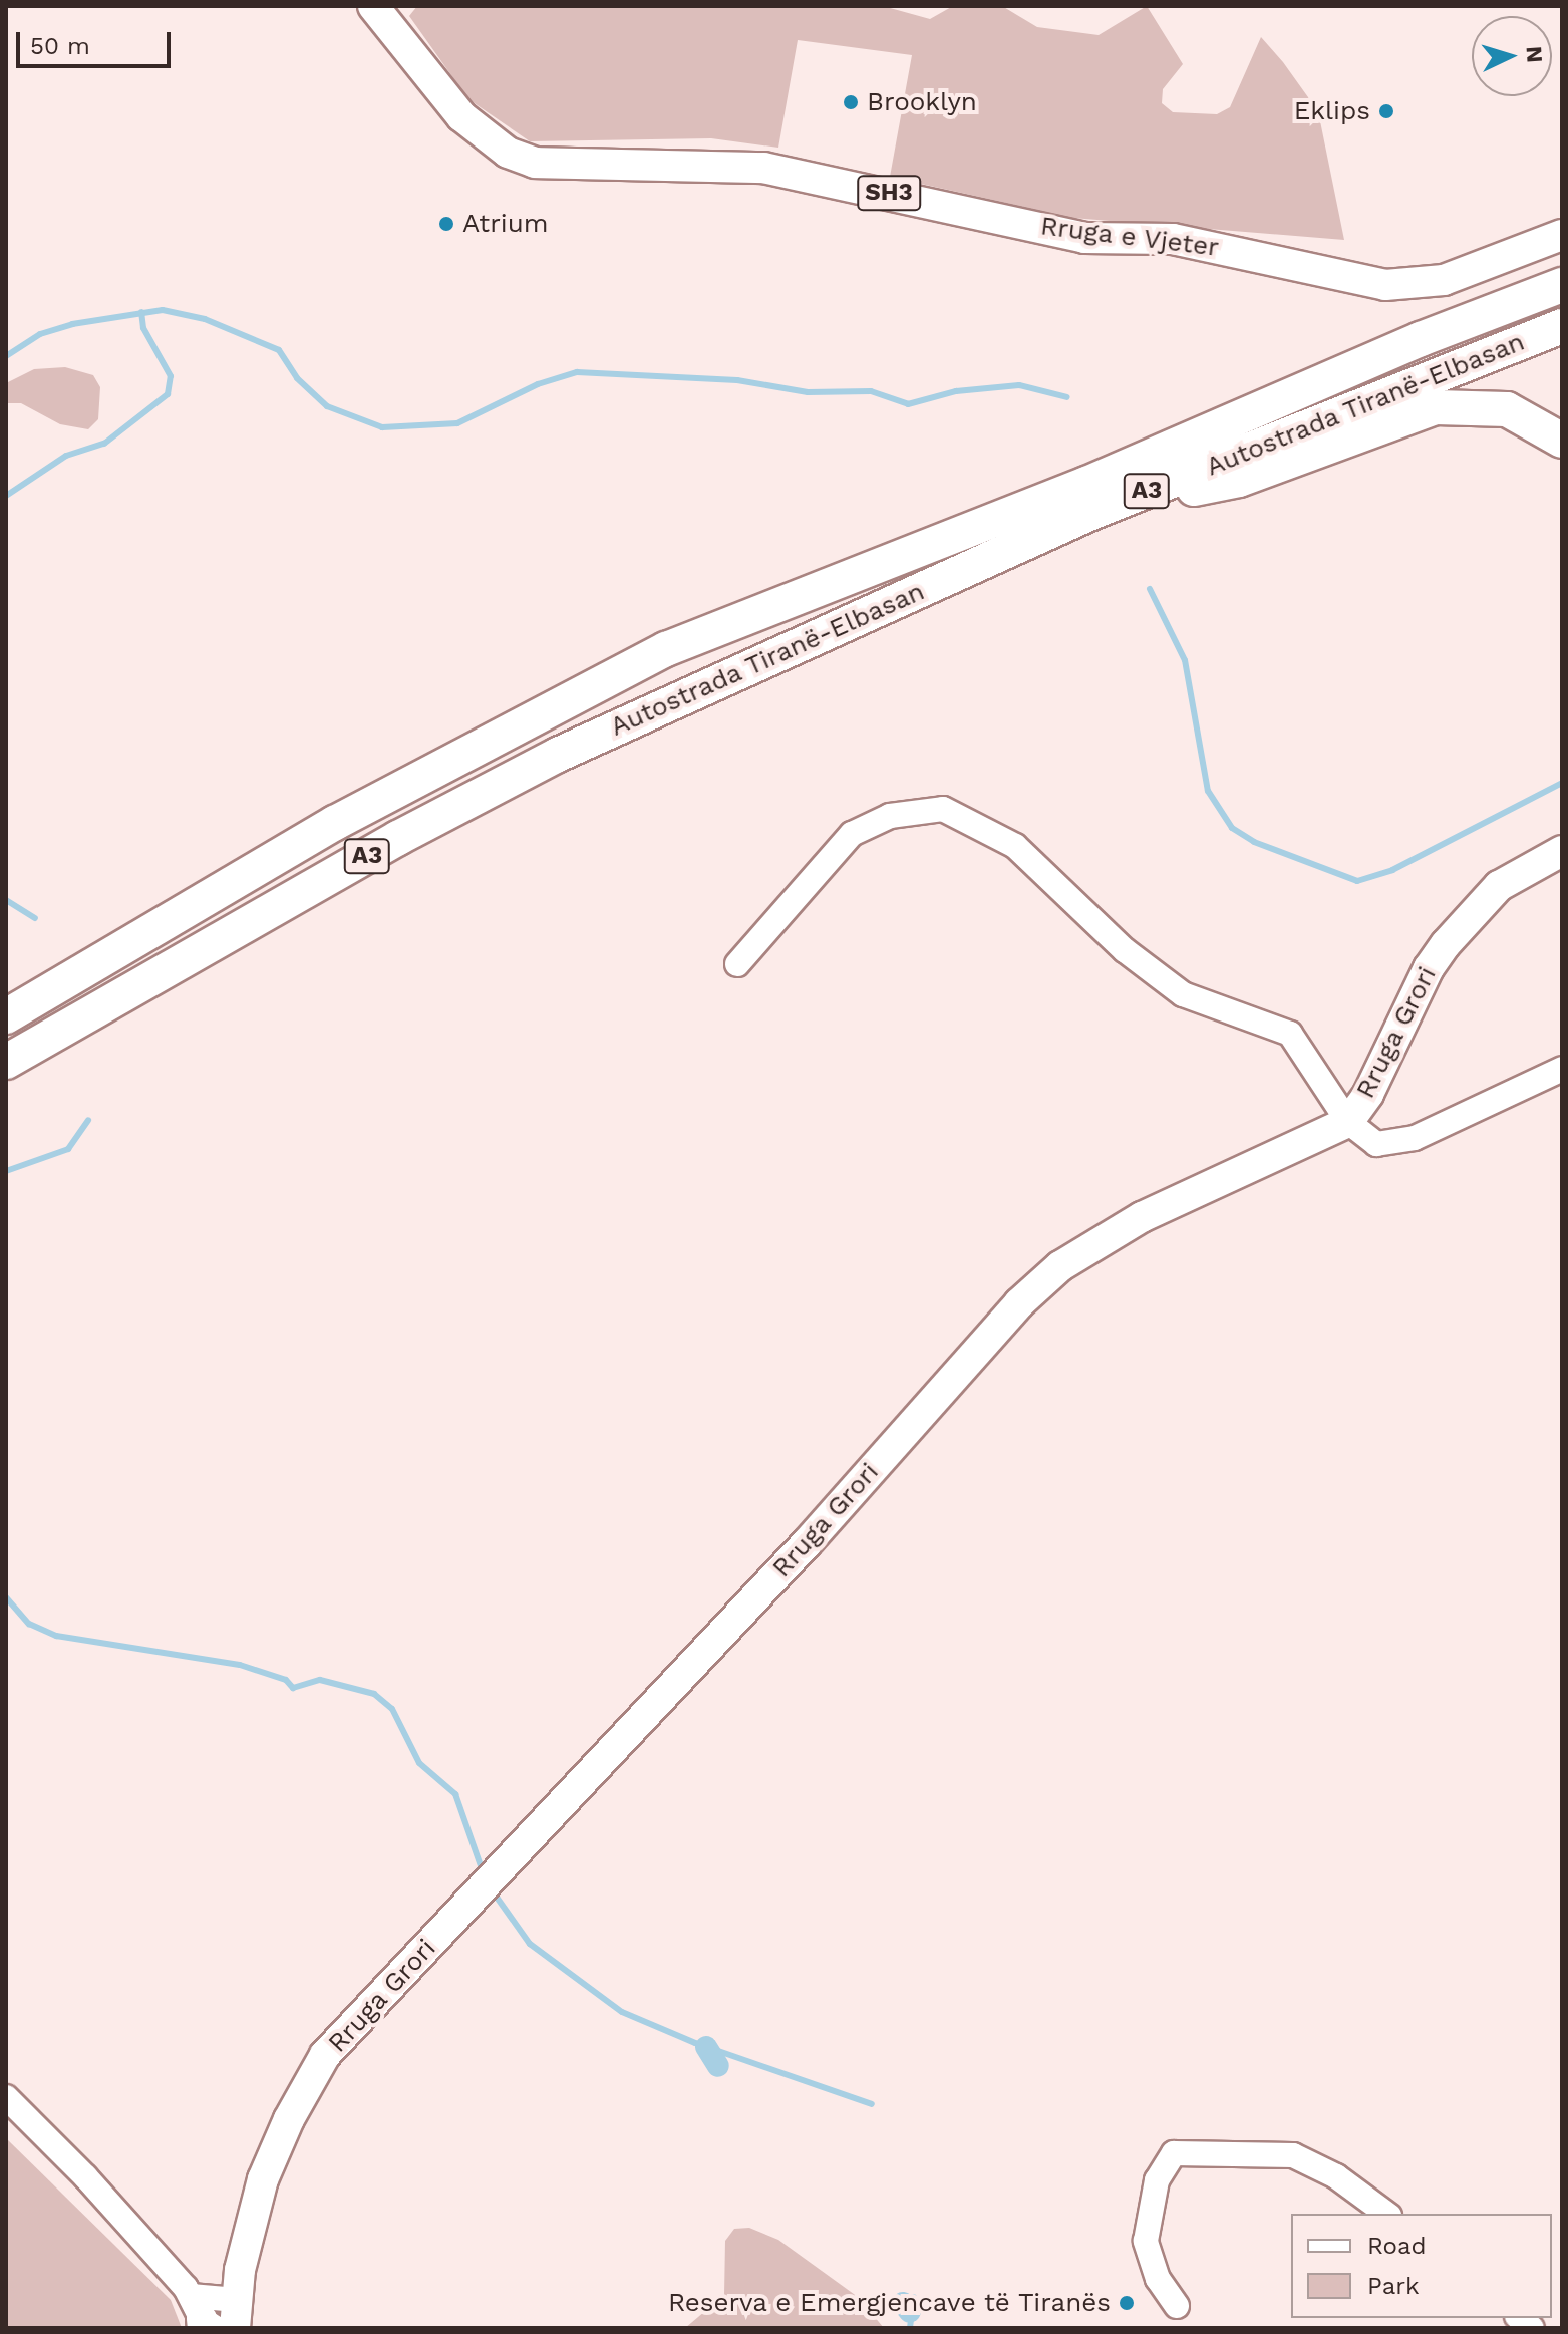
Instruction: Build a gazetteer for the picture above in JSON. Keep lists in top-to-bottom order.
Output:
{
  "streets": {
    "highway": ["Autostrada Tiranë-Elbasan", "A3"],
    "main road": ["SH3", "Rruga e Vjeter", "Rruga Grori"]
  },
  "places": [
    "Brooklyn",
    "Eklips",
    "Atrium",
    "Reserva e Emergjencave të Tiranës"
  ],
  "legend": ["Road", "Park"],
  "scale_bar": "50 m",
  "north": "right"
}
